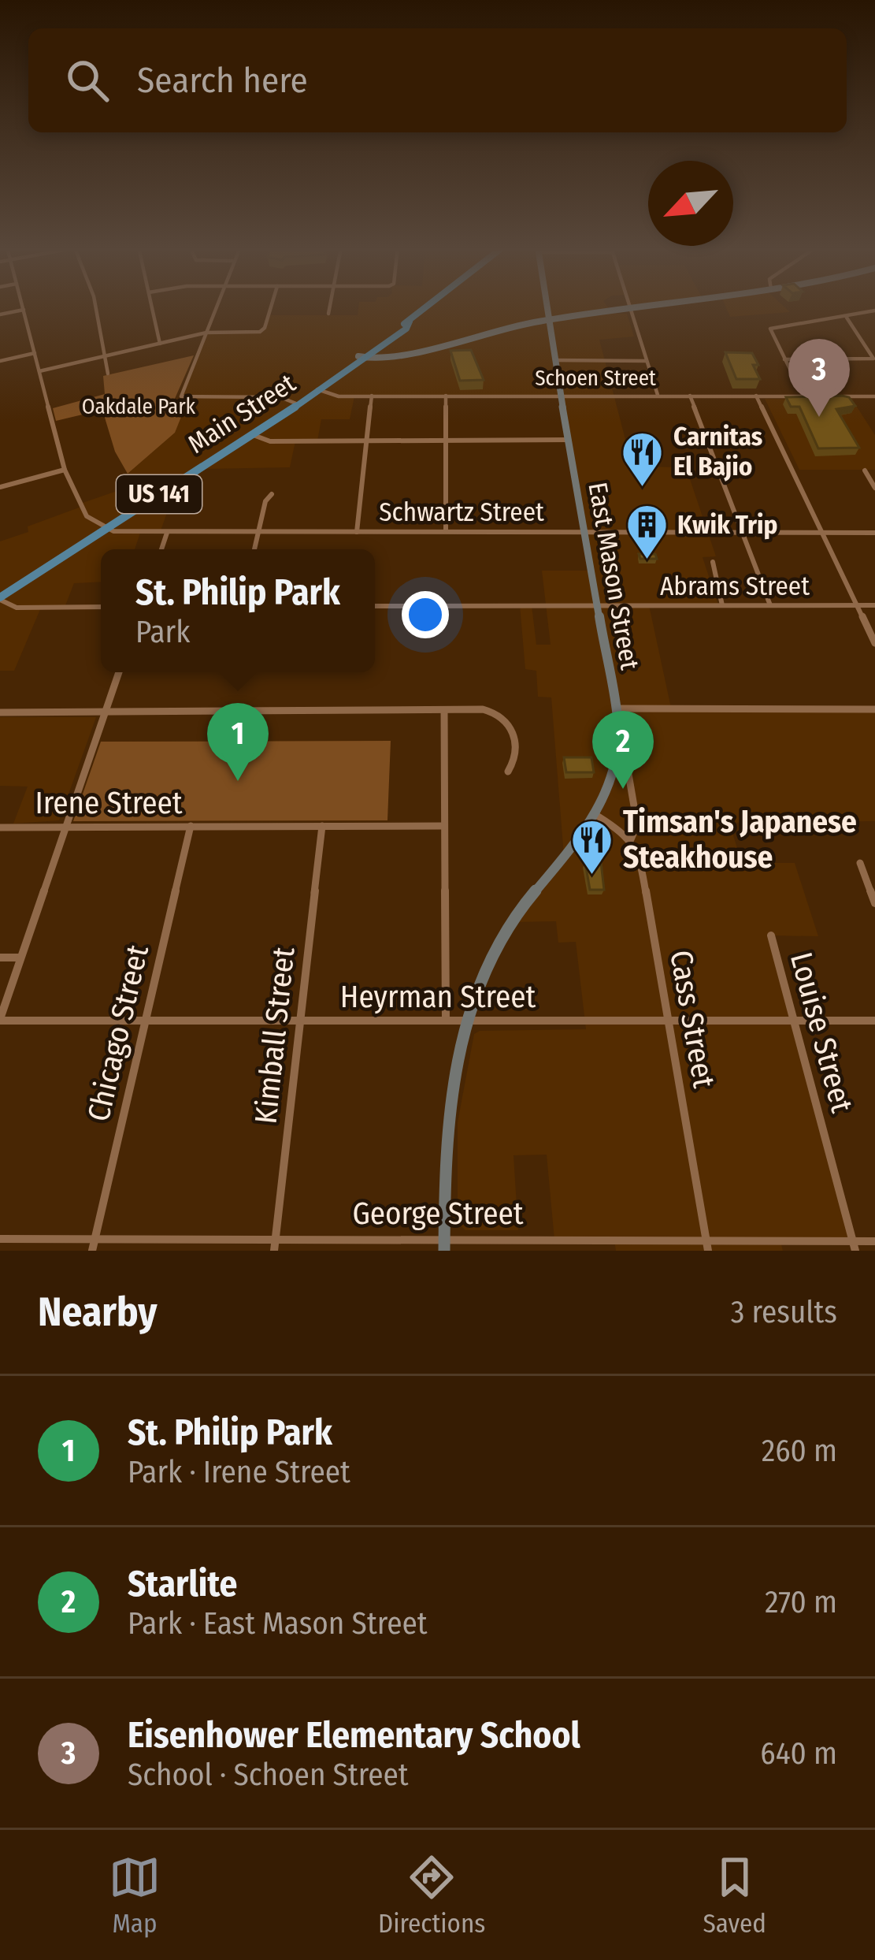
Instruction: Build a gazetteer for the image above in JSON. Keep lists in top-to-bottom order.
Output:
{
  "streets": {
    "main road": ["Main Street", "US 141", "East Mason Street"],
    "street": [
      "Schoen Street",
      "Schwartz Street",
      "Abrams Street",
      "Irene Street",
      "Heyrman Street",
      "Cass Street",
      "Louise Street",
      "Chicago Street",
      "Kimball Street",
      "George Street"
    ]
  },
  "crossings": [
    ["Schoen Street", "Main Street"],
    ["Schoen Street", "East Mason Street"],
    ["Main Street", "Schwartz Street"],
    ["Schwartz Street", "East Mason Street"],
    ["East Mason Street", "Abrams Street"],
    ["East Mason Street", "Heyrman Street"],
    ["East Mason Street", "George Street"],
    ["Irene Street", "Chicago Street"],
    ["Irene Street", "Kimball Street"],
    ["Heyrman Street", "Cass Street"],
    ["Heyrman Street", "Louise Street"],
    ["Heyrman Street", "Chicago Street"],
    ["Heyrman Street", "Kimball Street"],
    ["Cass Street", "George Street"],
    ["Louise Street", "George Street"],
    ["Chicago Street", "George Street"],
    ["Kimball Street", "George Street"]
  ],
  "parks": ["Oakdale Park"],
  "places": {
    "restaurant": ["Carnitas El Bajio", "Timsan's Japanese Steakhouse"],
    "building": ["Kwik Trip"]
  },
  "north": "bottom left",
  "page": {
    "search": "Search here",
    "pins": ["3", "1", "2"],
    "popup": ["St. Philip Park", "Park"],
    "heading": ["Nearby", "3 results"],
    "list": [
      {
        "mark": "1",
        "name": "St. Philip Park",
        "note": "Park · Irene Street",
        "value": "260 m"
      },
      {
        "mark": "2",
        "name": "Starlite",
        "note": "Park · East Mason Street",
        "value": "270 m"
      },
      {
        "mark": "3",
        "name": "Eisenhower Elementary School",
        "note": "School · Schoen Street",
        "value": "640 m"
      }
    ],
    "nav": ["Map", "Directions", "Saved"]
  }
}
